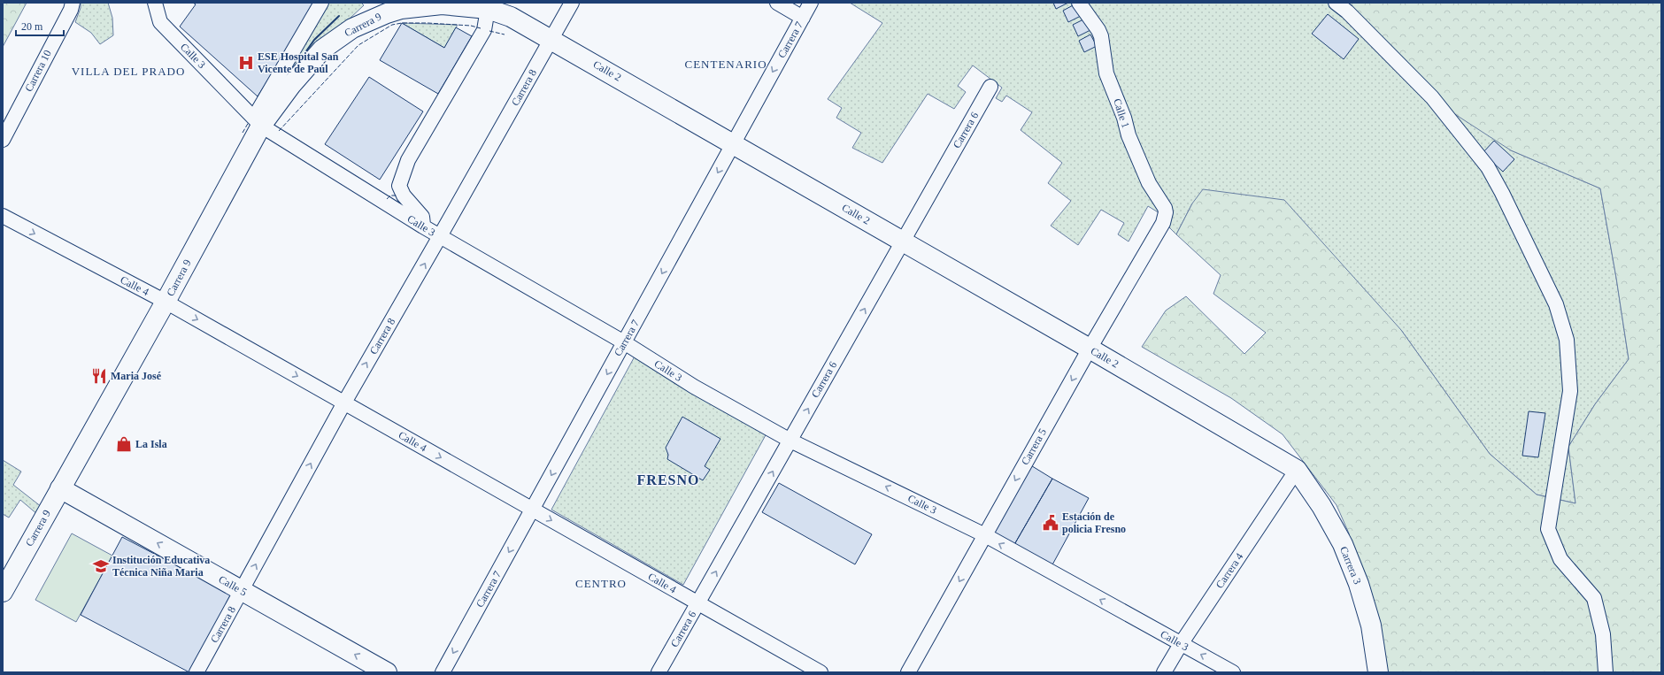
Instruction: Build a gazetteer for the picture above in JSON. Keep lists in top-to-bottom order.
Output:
{
  "streets": {
    "main road": [
      "Carrera 9",
      "Calle 2",
      "Carrera 3",
      "Calle 5"
    ],
    "street": [
      "Carrera 7",
      "Calle 3",
      "Carrera 10",
      "Carrera 8",
      "Calle 1",
      "Carrera 6",
      "Calle 4",
      "Carrera 5",
      "Carrera 4"
    ]
  },
  "crossings": [
    ["Carrera 9", "Calle 3"],
    ["Carrera 9", "Calle 2"],
    ["Carrera 9", "Calle 4"],
    ["Carrera 9", "Calle 5"],
    ["Carrera 7", "Calle 3"],
    ["Carrera 7", "Calle 2"],
    ["Carrera 7", "Calle 4"],
    ["Calle 3", "Carrera 8"],
    ["Calle 3", "Carrera 6"],
    ["Calle 3", "Carrera 5"],
    ["Calle 3", "Carrera 4"],
    ["Calle 2", "Carrera 8"],
    ["Calle 2", "Carrera 6"],
    ["Calle 2", "Carrera 5"],
    ["Calle 2", "Carrera 3"],
    ["Calle 2", "Carrera 4"],
    ["Carrera 8", "Calle 4"],
    ["Carrera 8", "Calle 5"],
    ["Calle 1", "Carrera 5"],
    ["Carrera 6", "Calle 4"],
    ["Carrera 3", "Carrera 4"]
  ],
  "one_way": [
    "Carrera 7",
    "Calle 3",
    "Carrera 8",
    "Carrera 6",
    "Calle 4",
    "Carrera 5",
    "Calle 5"
  ],
  "districts": [
    "CENTENARIO",
    "VILLA DEL PRADO",
    "FRESNO",
    "CENTRO"
  ],
  "places": {
    "hospital": ["ESE Hospital San Vicente de Paúl"],
    "restaurant": ["Maria José"],
    "shop": ["La Isla"],
    "public building": ["Estación de policia Fresno"],
    "school or university": ["Institución Educativa Técnica Niña Maria"]
  },
  "scale_bar": "20 m"
}
